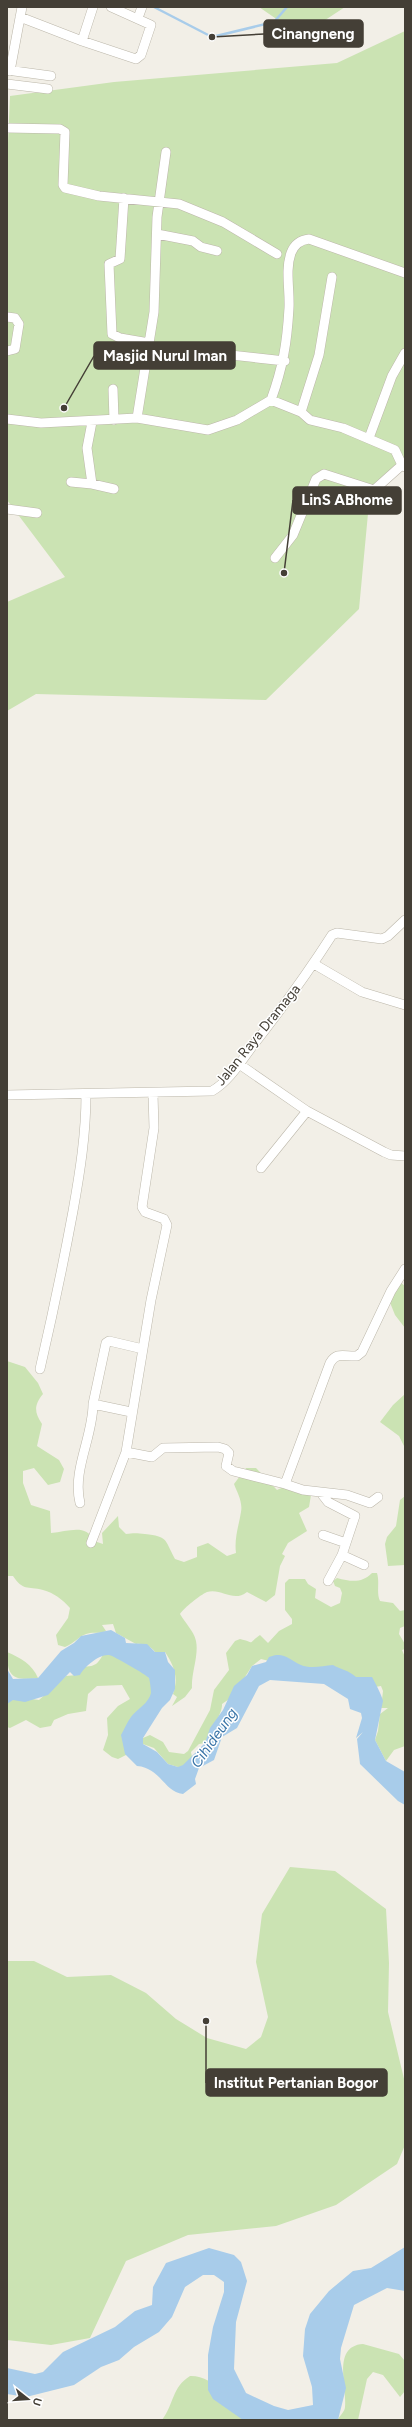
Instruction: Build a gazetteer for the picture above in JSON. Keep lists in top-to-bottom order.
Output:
{
  "streets": {
    "street": ["Jalan Raya Dramaga"]
  },
  "water": ["Cihideung"],
  "places": [
    "Cinangneng",
    "Masjid Nurul Iman",
    "LinS ABhome",
    "Institut Pertanian Bogor"
  ],
  "north": "right"
}
